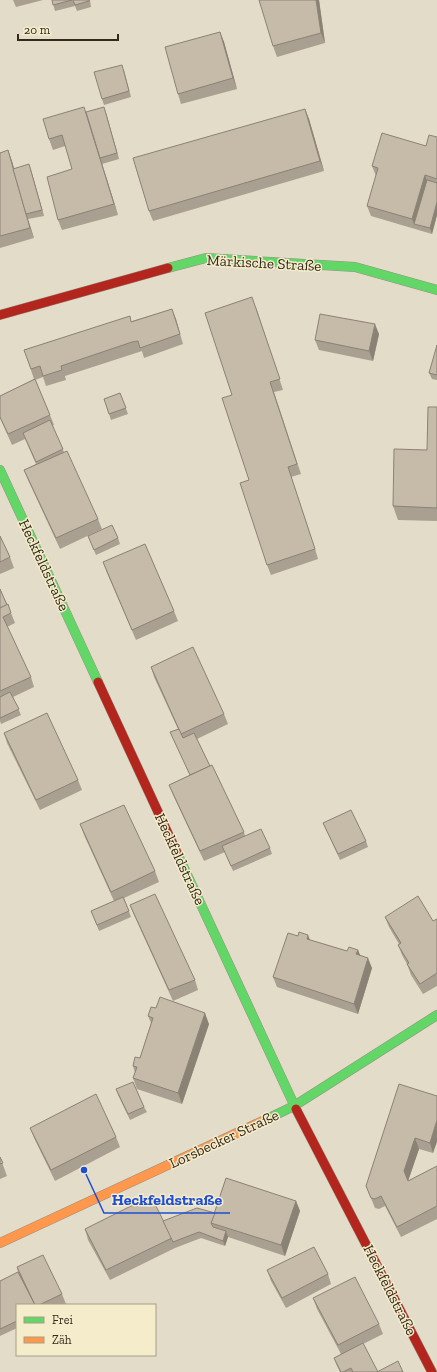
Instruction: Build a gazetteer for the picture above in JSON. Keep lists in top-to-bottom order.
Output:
{
  "streets": {
    "street": ["Märkische Straße", "Heckfeldstraße", "Lorsbecker Straße"]
  },
  "crossings": [
    ["Heckfeldstraße", "Lorsbecker Straße"]
  ],
  "places": ["Heckfeldstraße"],
  "legend": ["Frei", "Zäh"],
  "scale_bar": "20 m"
}
